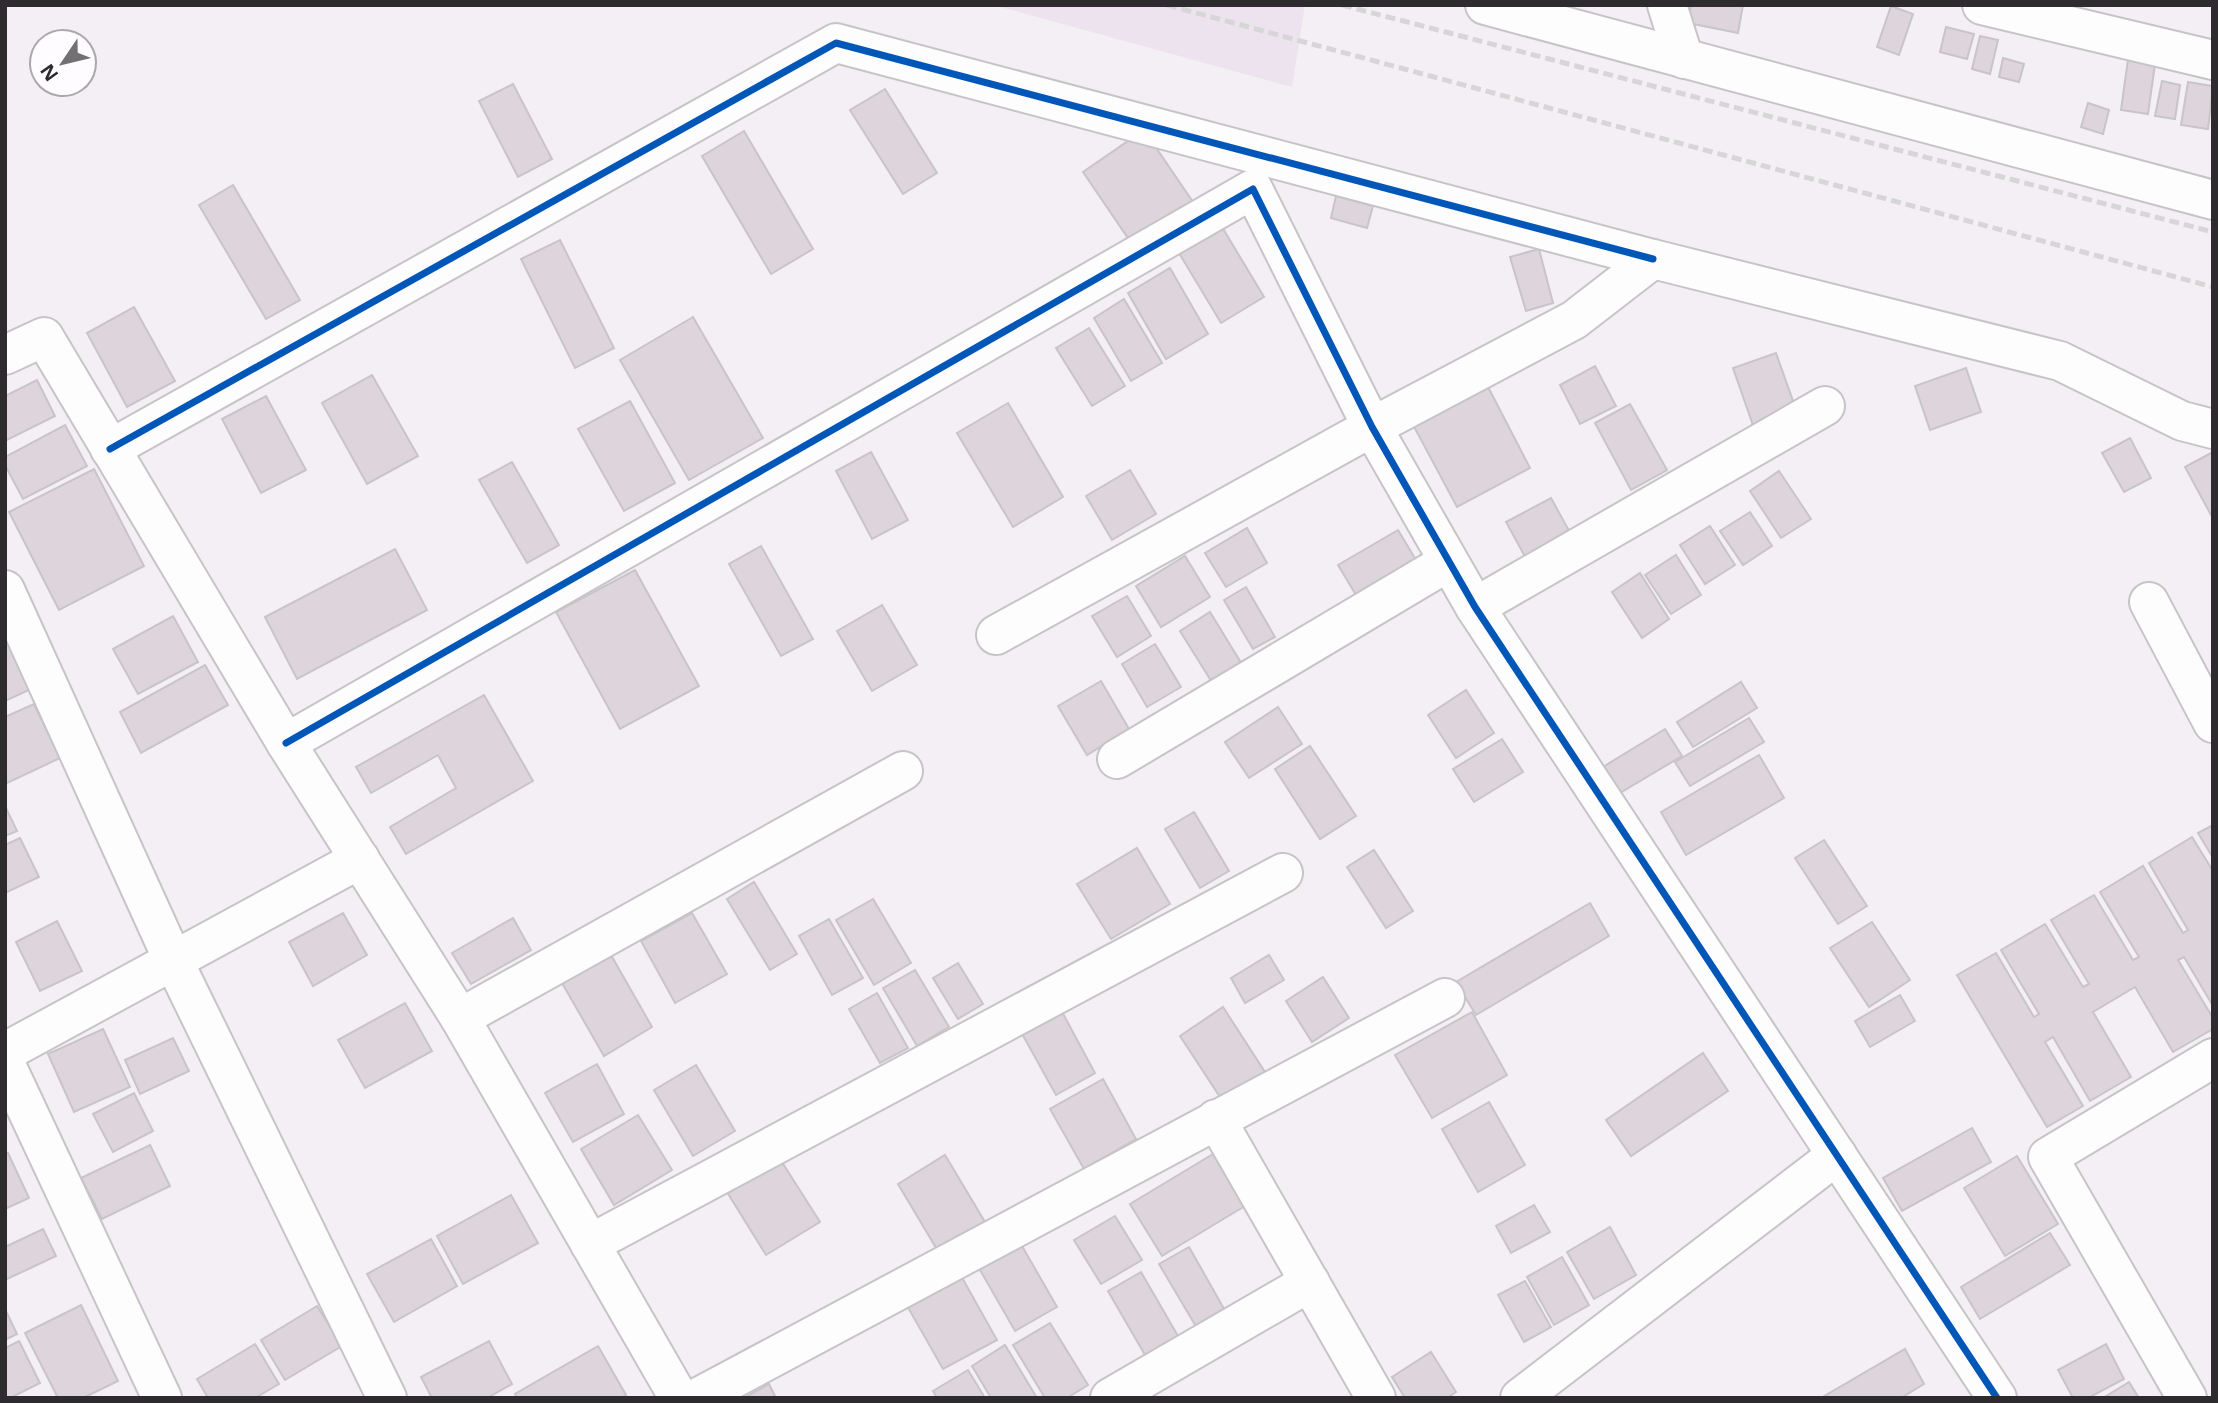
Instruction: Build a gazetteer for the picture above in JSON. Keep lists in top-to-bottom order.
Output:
{
  "north": "bottom left"
}
